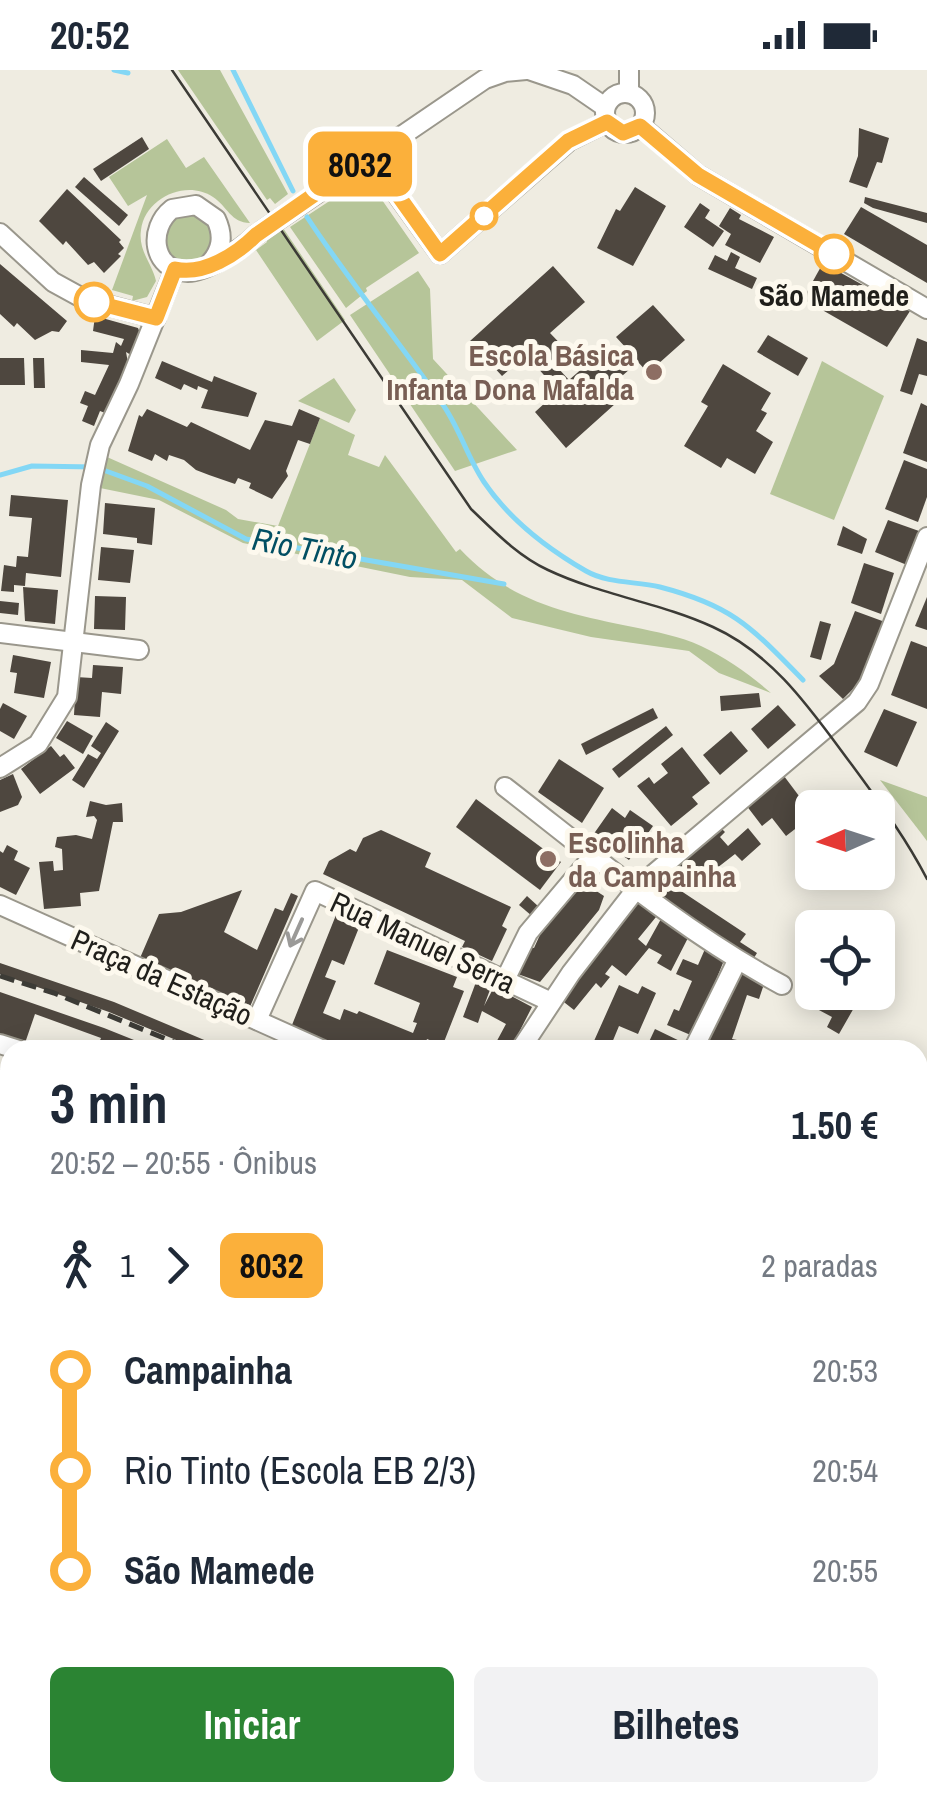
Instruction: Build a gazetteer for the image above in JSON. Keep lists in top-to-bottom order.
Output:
{
  "streets": {
    "street": ["Rua Manuel Serra", "Praça da Estação"]
  },
  "crossings": [
    ["Rua Manuel Serra", "Praça da Estação"]
  ],
  "water": ["Rio Tinto"],
  "places": ["São Mamede", "Escola Básica Infanta Dona Mafalda", "Escolinha da Campainha"],
  "lines": ["bus line 8032"],
  "north": "left",
  "page": {
    "status": "20:52",
    "on_map": "8032",
    "heading": ["3 min", "20:52 – 20:55 · Ônibus", "1.50 €"],
    "legs": ["1", "8032", "2 paradas"],
    "list": [
      {
        "name": "Campainha",
        "value": "20:53"
      },
      {
        "name": "Rio Tinto (Escola EB 2/3)",
        "value": "20:54"
      },
      {
        "name": "São Mamede",
        "value": "20:55"
      }
    ],
    "buttons": ["Iniciar", "Bilhetes"]
  }
}
